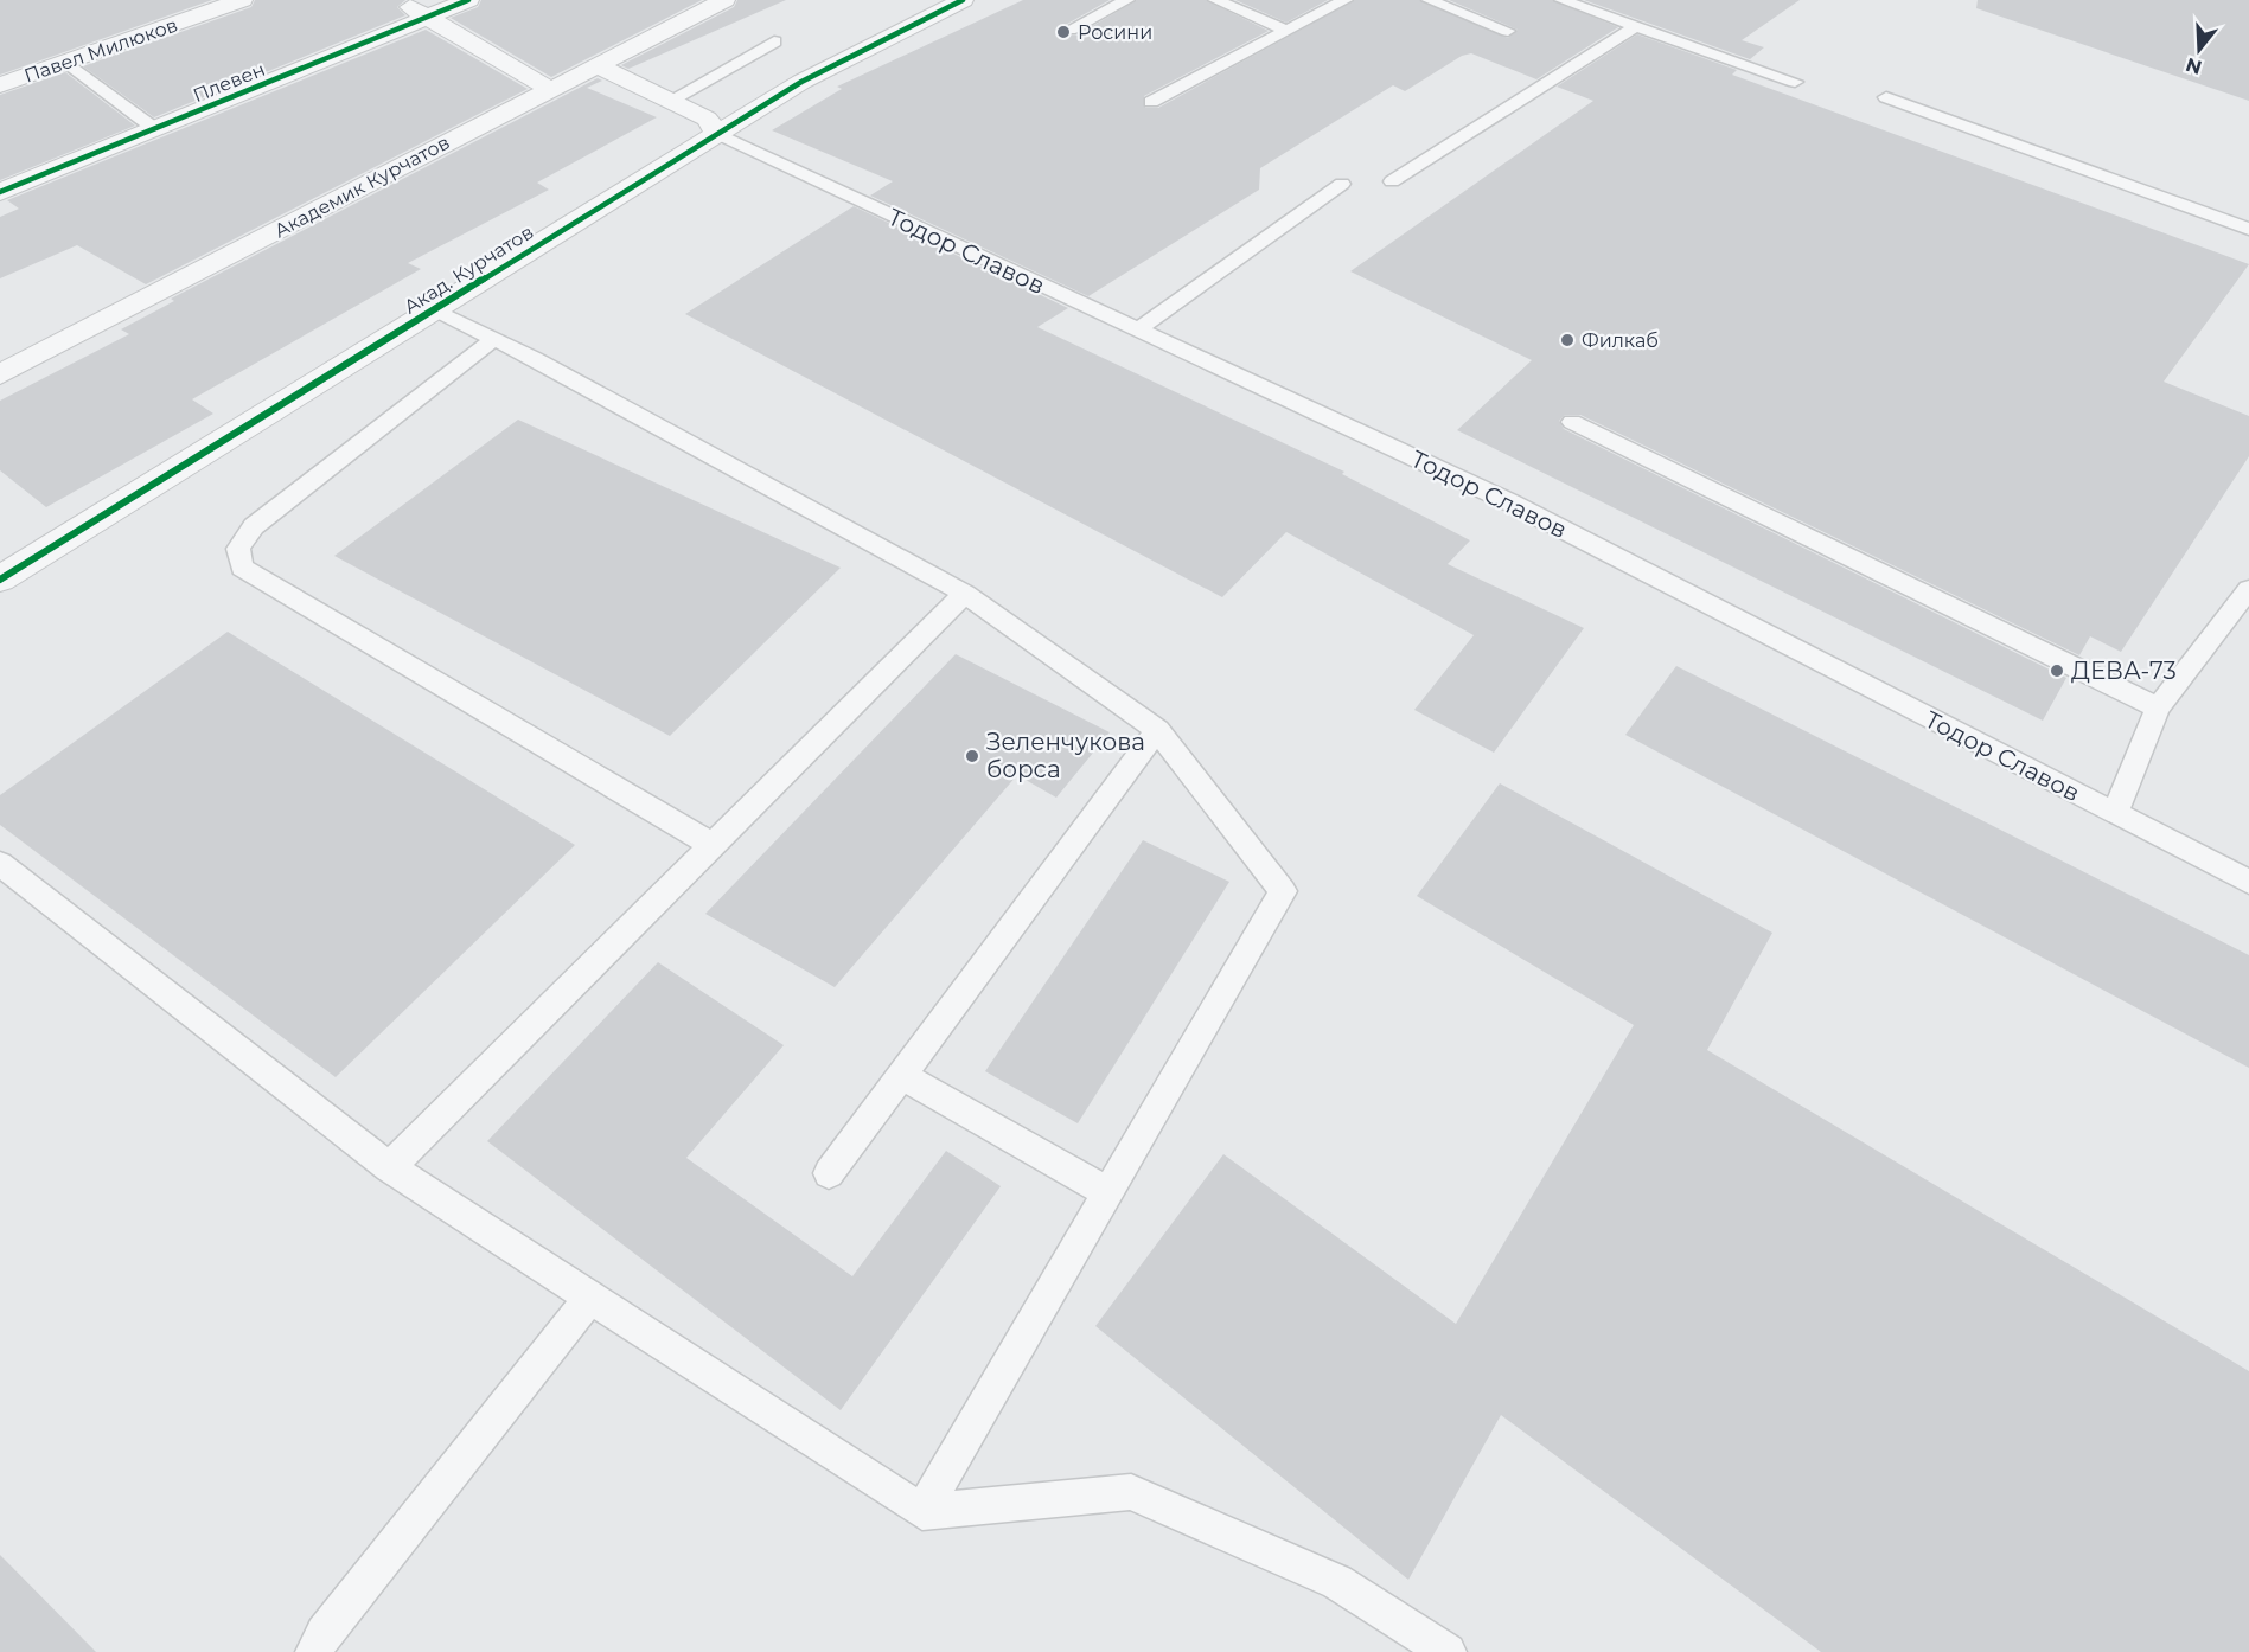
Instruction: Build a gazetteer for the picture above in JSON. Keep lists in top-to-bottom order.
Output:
{
  "streets": {
    "street": [
      "Павел Милюков",
      "Плевен",
      "Академик Курчатов",
      "Акад. Курчатов"
    ],
    "lane": ["Тодор Славов"]
  },
  "crossings": [
    ["Тодор Славов", "Акад. Курчатов"]
  ],
  "places": [
    "Росини",
    "Филкаб",
    "ДЕВА-73",
    "Зеленчукова борса"
  ],
  "north": "bottom"
}
